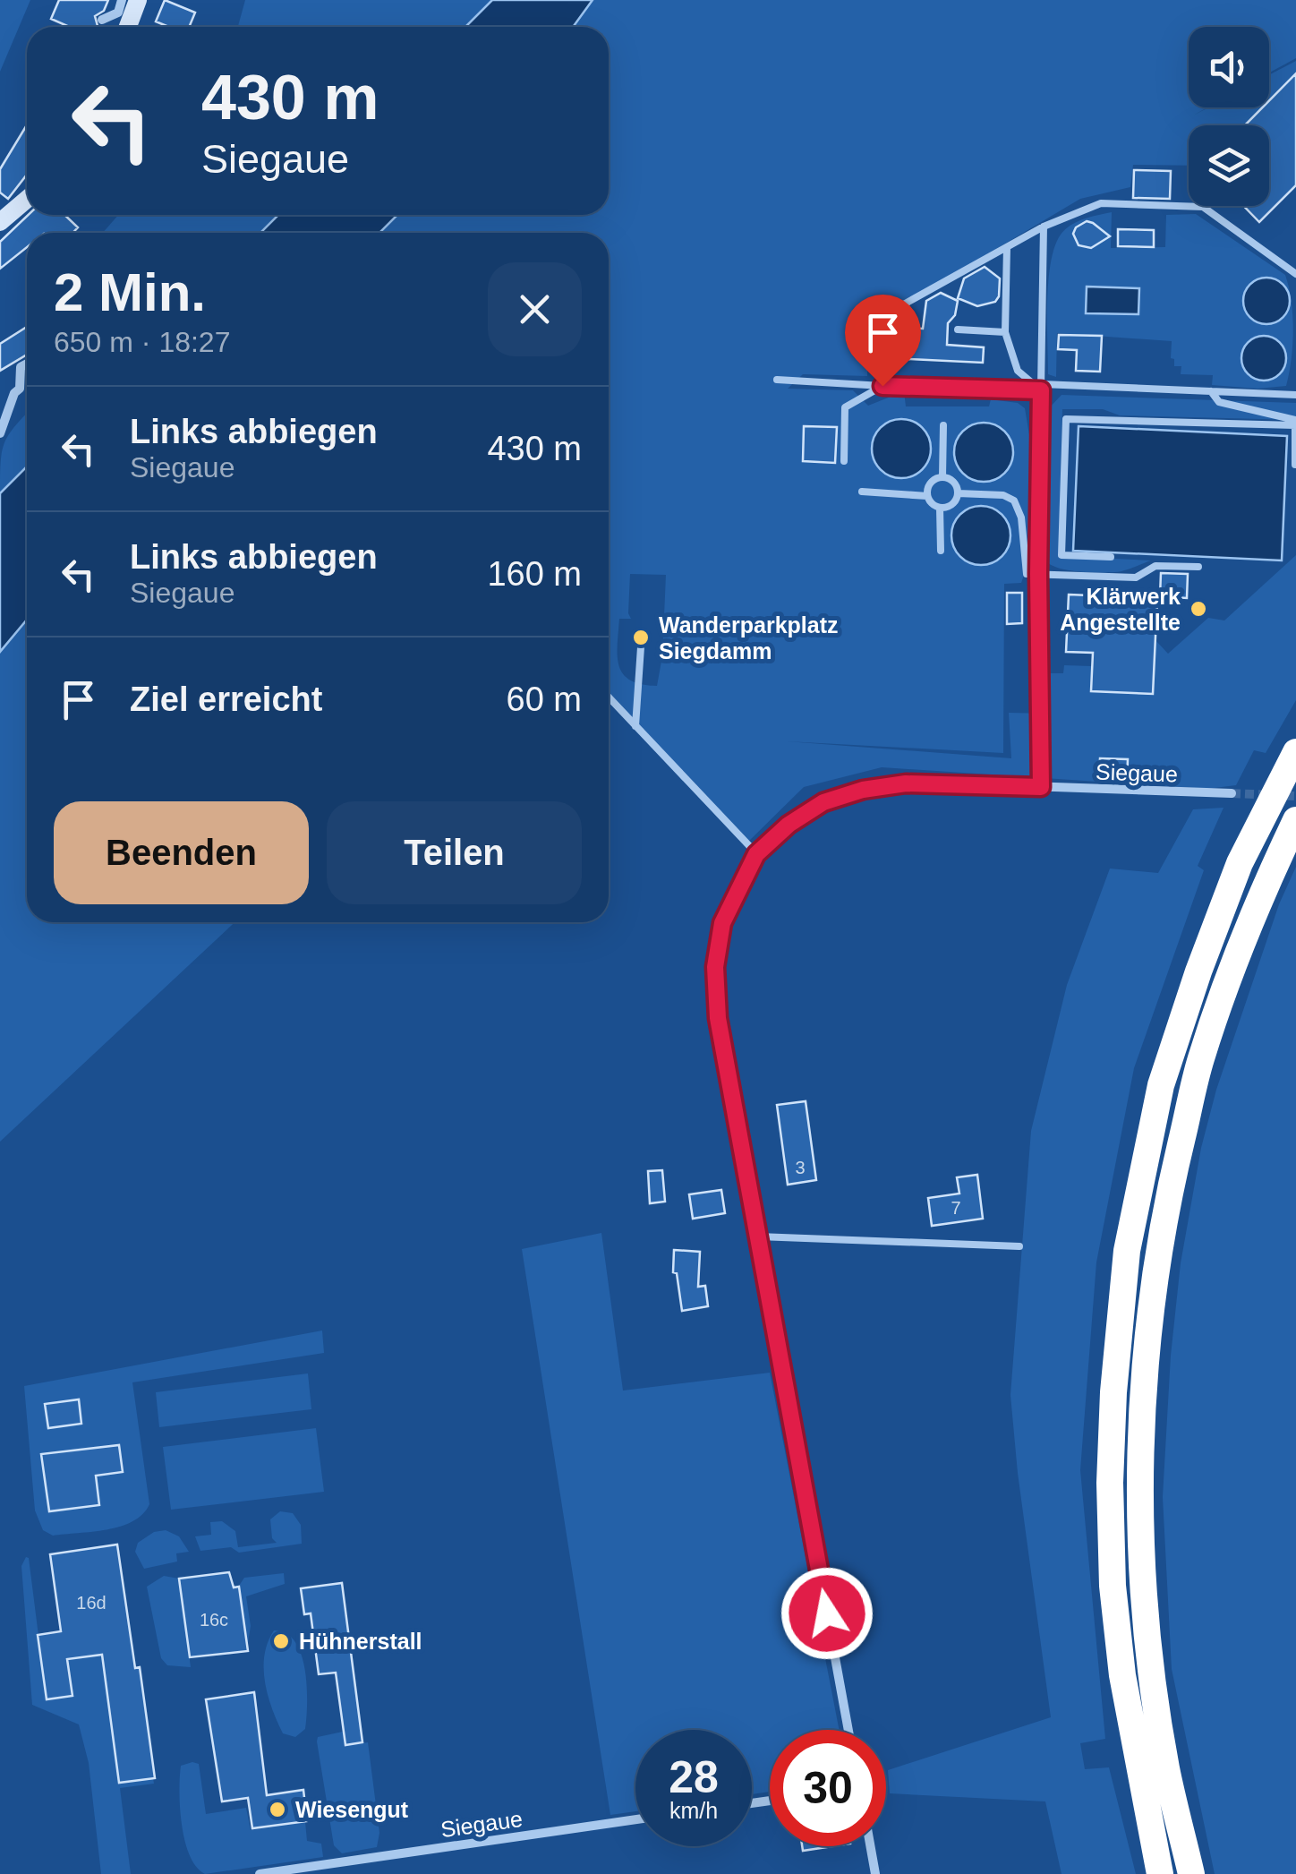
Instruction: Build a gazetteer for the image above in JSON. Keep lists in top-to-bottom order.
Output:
{
  "streets": {
    "street": ["Siegaue"]
  },
  "places": [
    "Klärwerk Angestellte",
    "Wanderparkplatz Siegdamm",
    "Hühnerstall",
    "Wiesengut"
  ],
  "house_numbers": [
    "3",
    "7",
    "16d",
    "16c"
  ],
  "page": {
    "turn": ["430 m", "Siegaue"],
    "heading": ["2 Min.", "650 m · 18:27"],
    "list": [
      {
        "name": "Links abbiegen",
        "note": "Siegaue",
        "value": "430 m"
      },
      {
        "name": "Links abbiegen",
        "note": "Siegaue",
        "value": "160 m"
      },
      {
        "name": "Ziel erreicht",
        "value": "60 m"
      }
    ],
    "buttons": ["Beenden", "Teilen"],
    "speed": "28 km/h",
    "limit": "30"
  }
}
